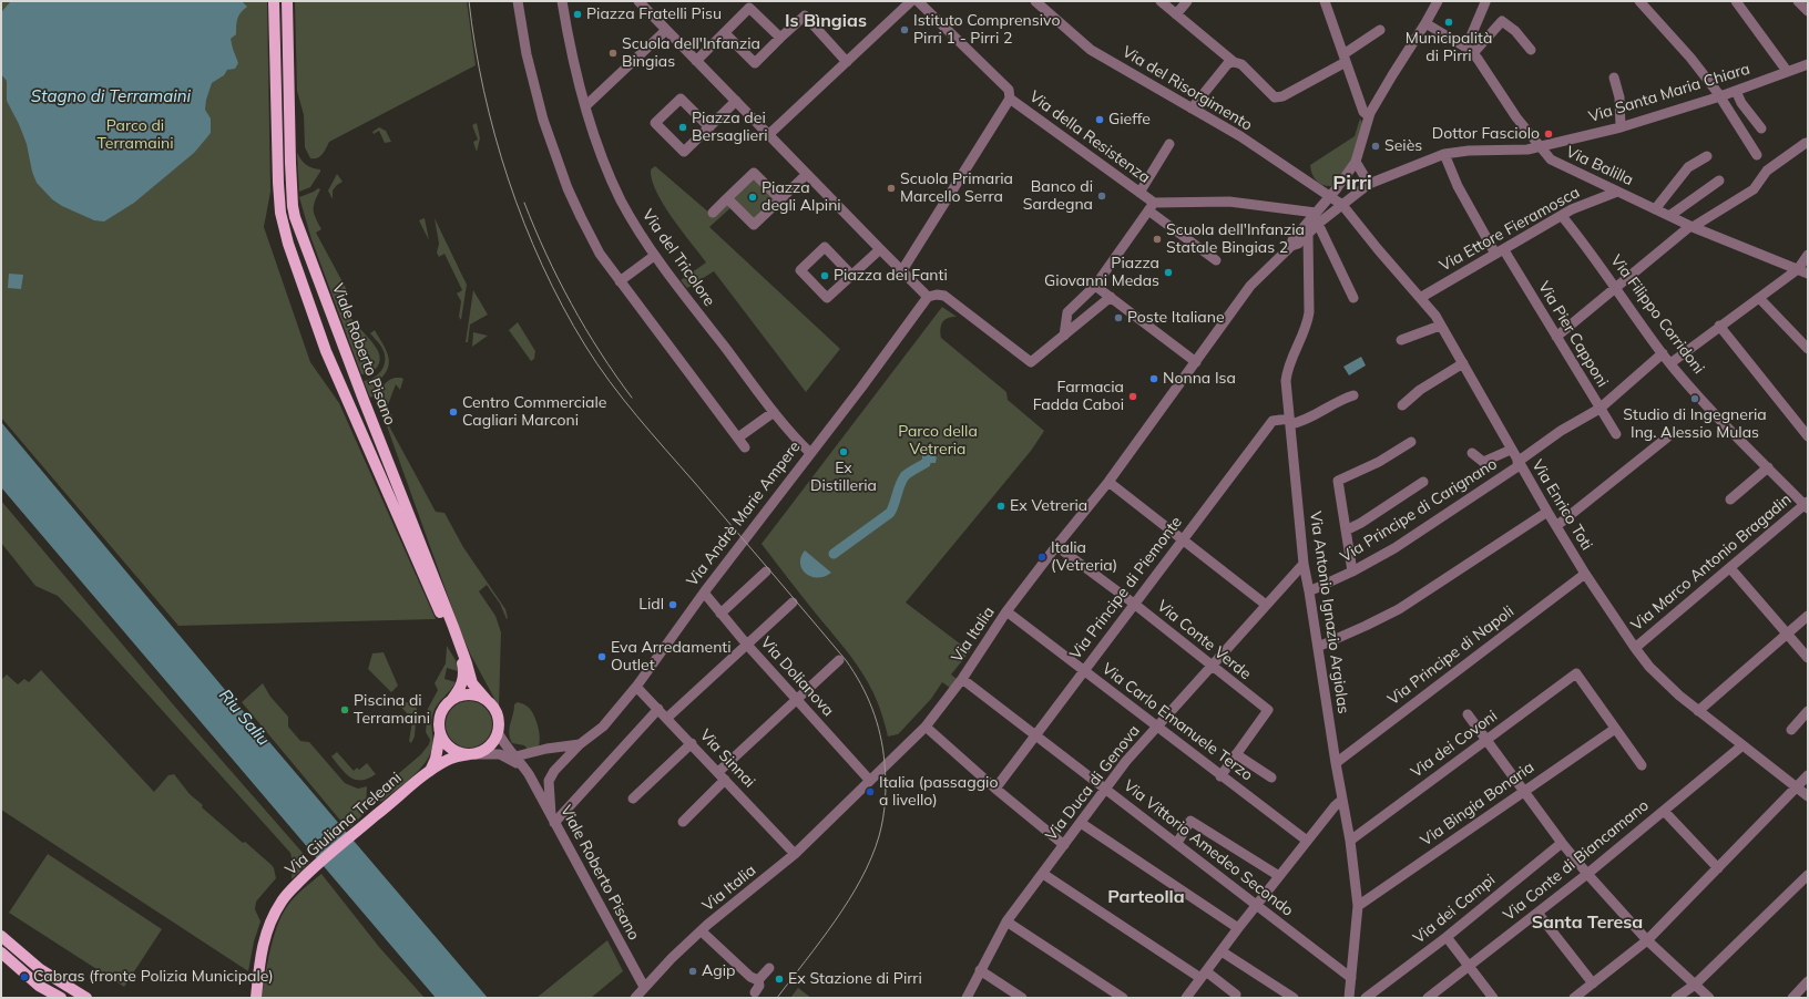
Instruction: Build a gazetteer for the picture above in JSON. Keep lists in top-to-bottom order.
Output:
{
  "streets": {
    "main road": ["Viale Roberto Pisano", "Via Giuliana Treleani"],
    "street": [
      "Via del Risorgimento",
      "Via Santa Maria Chiara",
      "Via della Resistenza",
      "Via Balilla",
      "Via Ettore Fieramosca",
      "Via del Tricolore",
      "Via Filippo Corridoni",
      "Via Pier Capponi",
      "Via Enrico Toti",
      "Via Principe di Carignano",
      "Via Andrè Marie Ampere",
      "Via Marco Antonio Bragadin",
      "Via Principe di Piemonte",
      "Via Antonio Ignazio Argiolas",
      "Via Italia",
      "Via Conte Verde",
      "Via Principe di Napoli",
      "Via Dolianova",
      "Via Carlo Emanuele Terzo",
      "Via dei Covoni",
      "Via Sinnai",
      "Via Duca di Genova",
      "Via Bingia Bonaria",
      "Via Vittorio Amedeo Secondo",
      "Via Conte di Biancamano",
      "Via dei Campi"
    ]
  },
  "crossings": [
    ["Via del Risorgimento", "Via Enrico Toti"],
    ["Via Santa Maria Chiara", "Via Balilla"],
    ["Via Balilla", "Via Ettore Fieramosca"],
    ["Via Ettore Fieramosca", "Via Filippo Corridoni"],
    ["Via Ettore Fieramosca", "Via Pier Capponi"],
    ["Via Ettore Fieramosca", "Via Enrico Toti"],
    ["Via del Tricolore", "Via Andrè Marie Ampere"],
    ["Via Filippo Corridoni", "Via Principe di Carignano"],
    ["Via Filippo Corridoni", "Via Marco Antonio Bragadin"],
    ["Via Pier Capponi", "Via Principe di Carignano"],
    ["Viale Roberto Pisano", "Via Andrè Marie Ampere"],
    ["Viale Roberto Pisano", "Via Italia"],
    ["Viale Roberto Pisano", "Via Giuliana Treleani"],
    ["Via Enrico Toti", "Via Principe di Carignano"],
    ["Via Enrico Toti", "Via Marco Antonio Bragadin"],
    ["Via Enrico Toti", "Via Principe di Napoli"],
    ["Via Enrico Toti", "Via Conte di Biancamano"],
    ["Via Principe di Carignano", "Via Antonio Ignazio Argiolas"],
    ["Via Andrè Marie Ampere", "Via Dolianova"],
    ["Via Andrè Marie Ampere", "Via Sinnai"],
    ["Via Principe di Piemonte", "Via Antonio Ignazio Argiolas"],
    ["Via Principe di Piemonte", "Via Conte Verde"],
    ["Via Principe di Piemonte", "Via Carlo Emanuele Terzo"],
    ["Via Principe di Piemonte", "Via Vittorio Amedeo Secondo"],
    ["Via Antonio Ignazio Argiolas", "Via Principe di Napoli"],
    ["Via Antonio Ignazio Argiolas", "Via dei Covoni"],
    ["Via Antonio Ignazio Argiolas", "Via Duca di Genova"],
    ["Via Antonio Ignazio Argiolas", "Via Bingia Bonaria"],
    ["Via Antonio Ignazio Argiolas", "Via Vittorio Amedeo Secondo"],
    ["Via Italia", "Via Conte Verde"],
    ["Via Italia", "Via Dolianova"],
    ["Via Italia", "Via Carlo Emanuele Terzo"],
    ["Via Italia", "Via Sinnai"],
    ["Via Italia", "Via Vittorio Amedeo Secondo"],
    ["Via Conte Verde", "Via Carlo Emanuele Terzo"],
    ["Via Conte Verde", "Via Duca di Genova"],
    ["Via Carlo Emanuele Terzo", "Via Duca di Genova"],
    ["Via dei Covoni", "Via Bingia Bonaria"],
    ["Via Duca di Genova", "Via Vittorio Amedeo Secondo"]
  ],
  "districts": [
    "Is Bìngias",
    "Pirri",
    "Parteolla",
    "Santa Teresa"
  ],
  "water": ["Stagno di Terramaini", "Riu Saliu"],
  "parks": ["Parco di Terramaini", "Parco della Vetreria"],
  "places": [
    "Piazza Fratelli Pisu",
    "Municipalità di Pirri",
    "Istituto Comprensivo Pirri 1 - Pirri 2",
    "Scuola dell'Infanzia Bingias",
    "Gieffe",
    "Piazza dei Bersaglieri",
    "Dottor Fasciolo",
    "Seiès",
    "Scuola Primaria Marcello Serra",
    "Banco di Sardegna",
    "Piazza degli Alpini",
    "Scuola dell'Infanzia Statale Bingias 2",
    "Piazza Giovanni Medas",
    "Piazza dei Fanti",
    "Poste Italiane",
    "Nonna Isa",
    "Farmacia Fadda Caboi",
    "Studio di Ingegneria Ing. Alessio Mulas",
    "Centro Commerciale Cagliari Marconi",
    "Ex Distilleria",
    "Ex Vetreria",
    "Italia (Vetreria)",
    "Lidl",
    "Eva Arredamenti Outlet",
    "Piscina di Terramaini",
    "Italia (passaggio a livello)",
    "Agip",
    "Cabras (fronte Polizia Municipale)",
    "Ex Stazione di Pirri"
  ]
}
